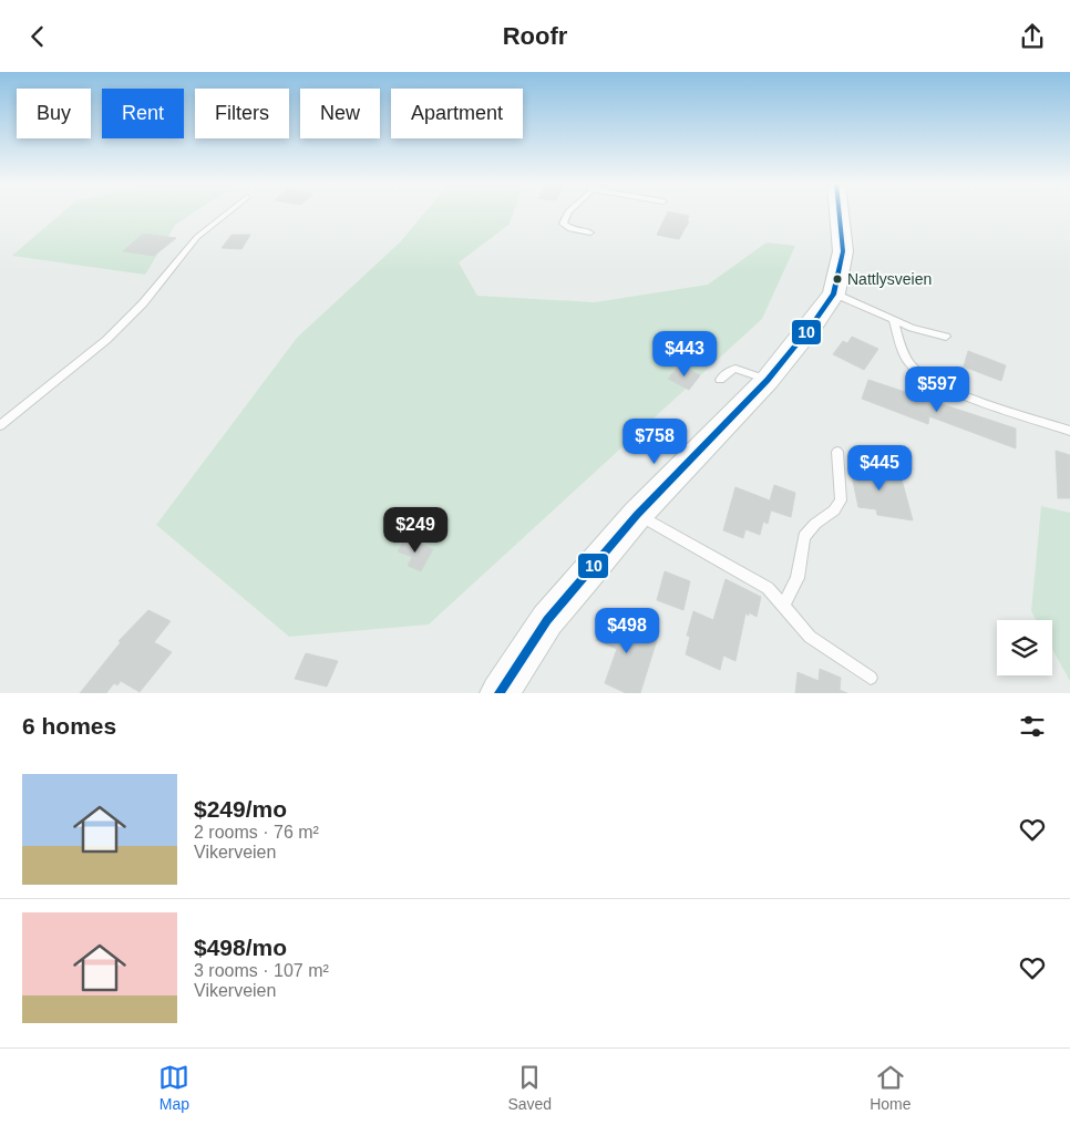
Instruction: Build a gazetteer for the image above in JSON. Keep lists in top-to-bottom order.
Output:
{
  "places": ["Nattlysveien"],
  "lines": ["transit line 10"],
  "page": {
    "header": "Roofr",
    "chip": [
      "Buy",
      "Rent",
      "Filters",
      "New",
      "Apartment"
    ],
    "price": [
      "$443",
      "$597",
      "$758",
      "$445",
      "$249",
      "$498"
    ],
    "heading": "6 homes",
    "list": [
      {
        "name": "$249/mo",
        "note": "2 rooms · 76 m² · Vikerveien"
      },
      {
        "name": "$498/mo",
        "note": "3 rooms · 107 m² · Vikerveien"
      }
    ],
    "tabs": ["Map", "Saved", "Home"]
  }
}
